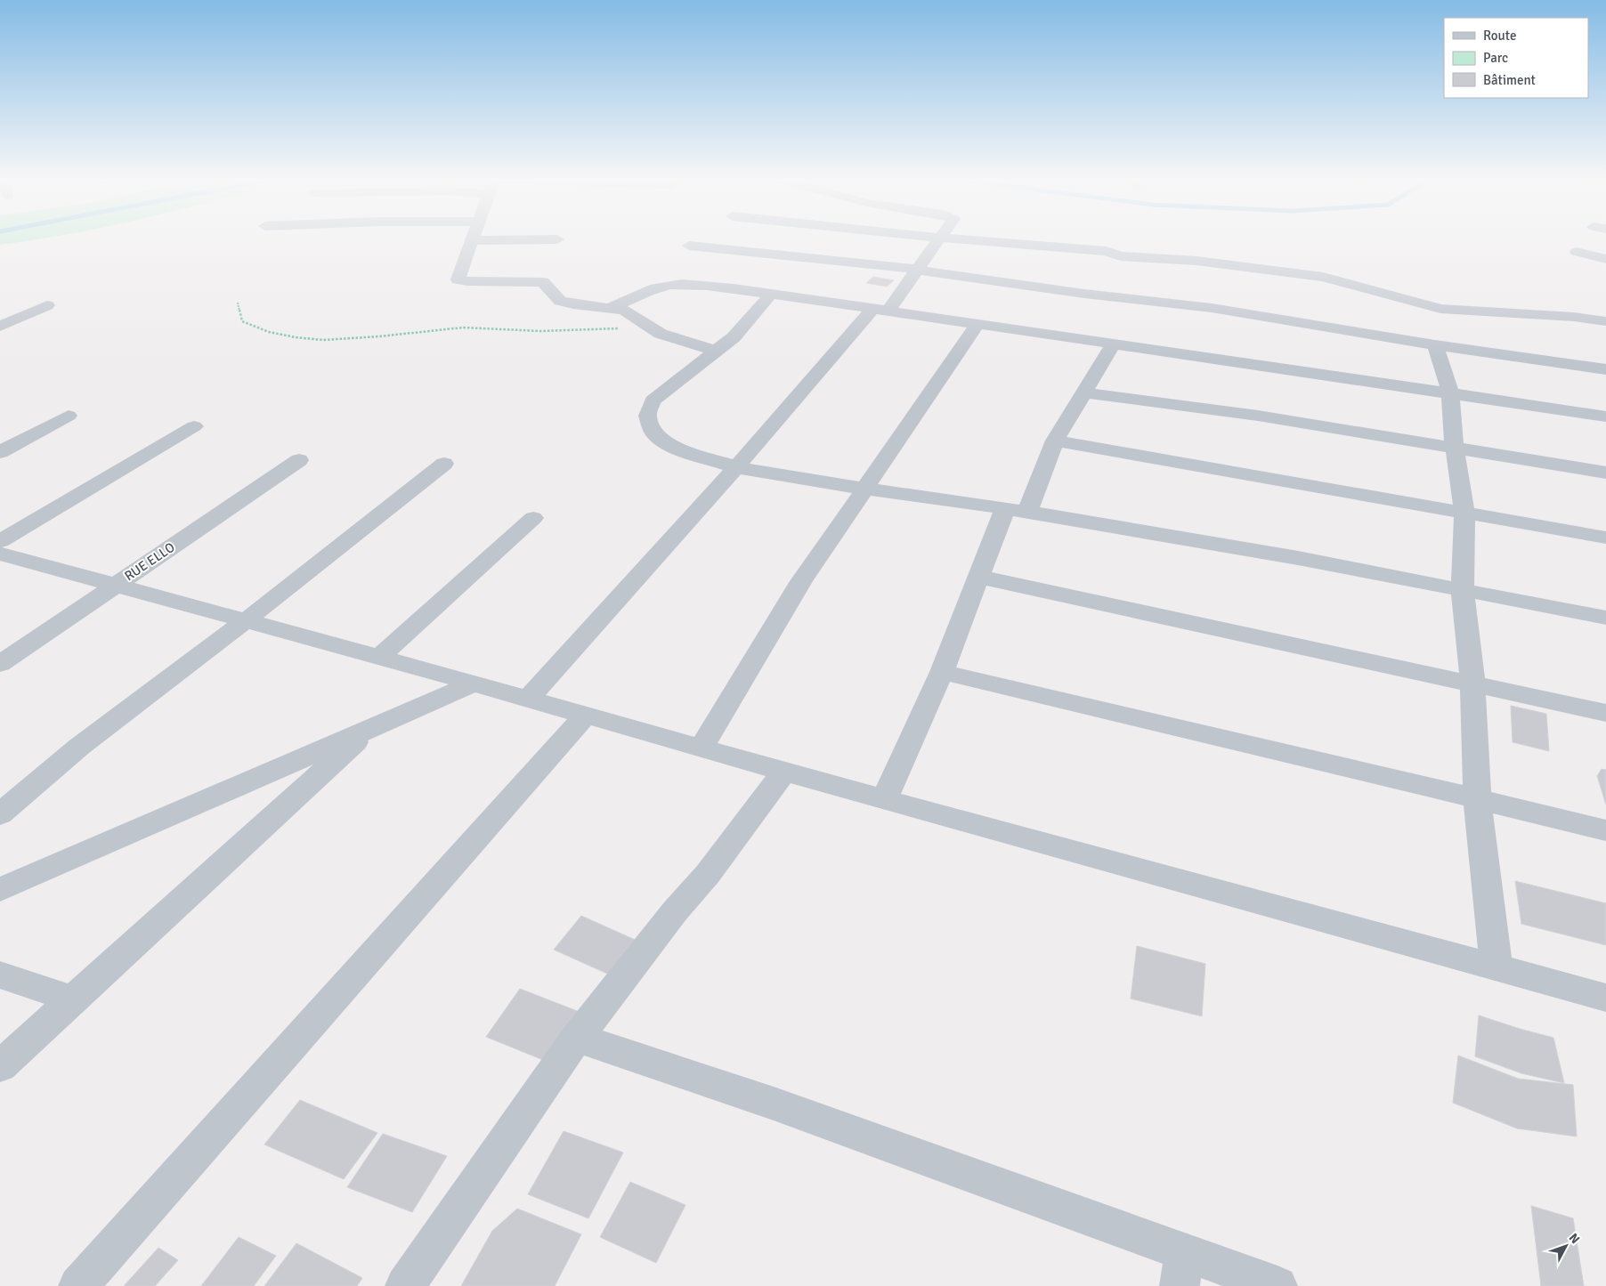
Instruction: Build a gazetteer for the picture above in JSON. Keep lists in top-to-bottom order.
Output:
{
  "streets": {
    "street": ["RUE ELLO"]
  },
  "legend": ["Route", "Parc", "Bâtiment"],
  "north": "top right"
}
